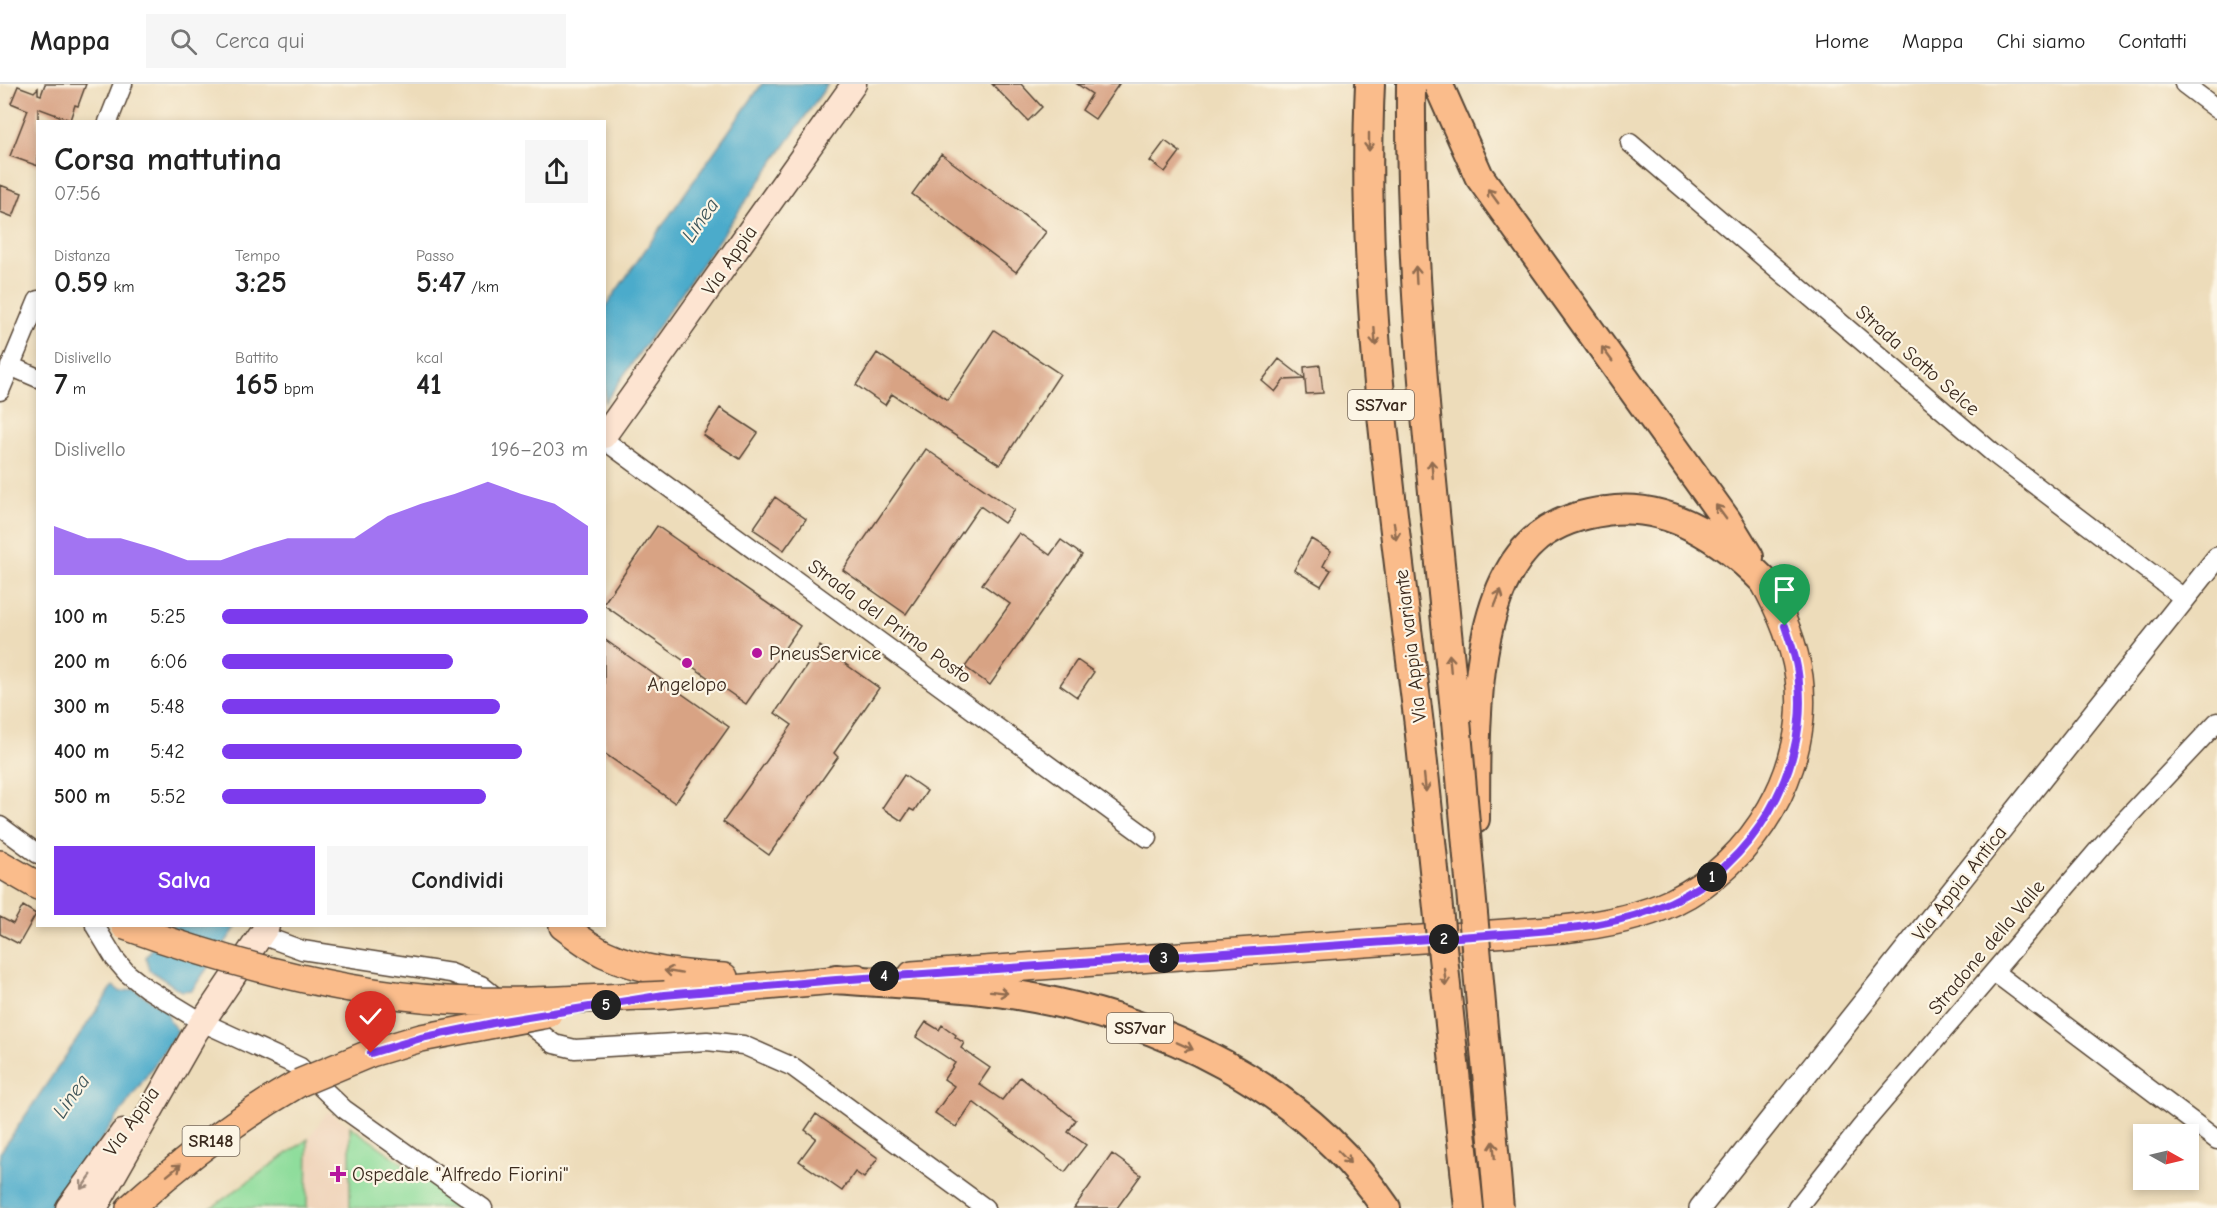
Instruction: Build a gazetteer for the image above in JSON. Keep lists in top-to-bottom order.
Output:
{
  "streets": {
    "highway": ["SS7var", "Via Appia variante"],
    "main road": ["Via Appia", "SR148"],
    "street": [
      "Strada Sotto Selce",
      "Strada del Primo Posto",
      "Via Appia Antica",
      "Stradone della Valle"
    ]
  },
  "crossings": [
    ["Strada Sotto Selce", "Via Appia Antica"],
    ["SS7var", "SR148"]
  ],
  "water": ["Linea"],
  "places": {
    "other": ["PneusService", "Angelopo"],
    "health": ["Ospedale \"Alfredo Fiorini\""]
  },
  "north": "right",
  "page": {
    "header": "Mappa",
    "search": "Cerca qui",
    "nav": [
      "Home",
      "Mappa",
      "Chi siamo",
      "Contatti"
    ],
    "heading": ["Corsa mattutina", "07:56"],
    "stats": [
      ["Distanza", "0.59 km"],
      ["Tempo", "3:25"],
      ["Passo", "5:47 /km"],
      ["Dislivello", "7 m"],
      ["Battito", "165 bpm"],
      ["kcal", "41"]
    ],
    "chart": ["Dislivello", "196–203 m"],
    "list": [
      {
        "name": "100 m",
        "note": "5:25"
      },
      {
        "name": "200 m",
        "note": "6:06"
      },
      {
        "name": "300 m",
        "note": "5:48"
      },
      {
        "name": "400 m",
        "note": "5:42"
      },
      {
        "name": "500 m",
        "note": "5:52"
      }
    ],
    "buttons": ["Salva", "Condividi"],
    "pins": [
      "1",
      "2",
      "3",
      "4",
      "5"
    ]
  }
}
